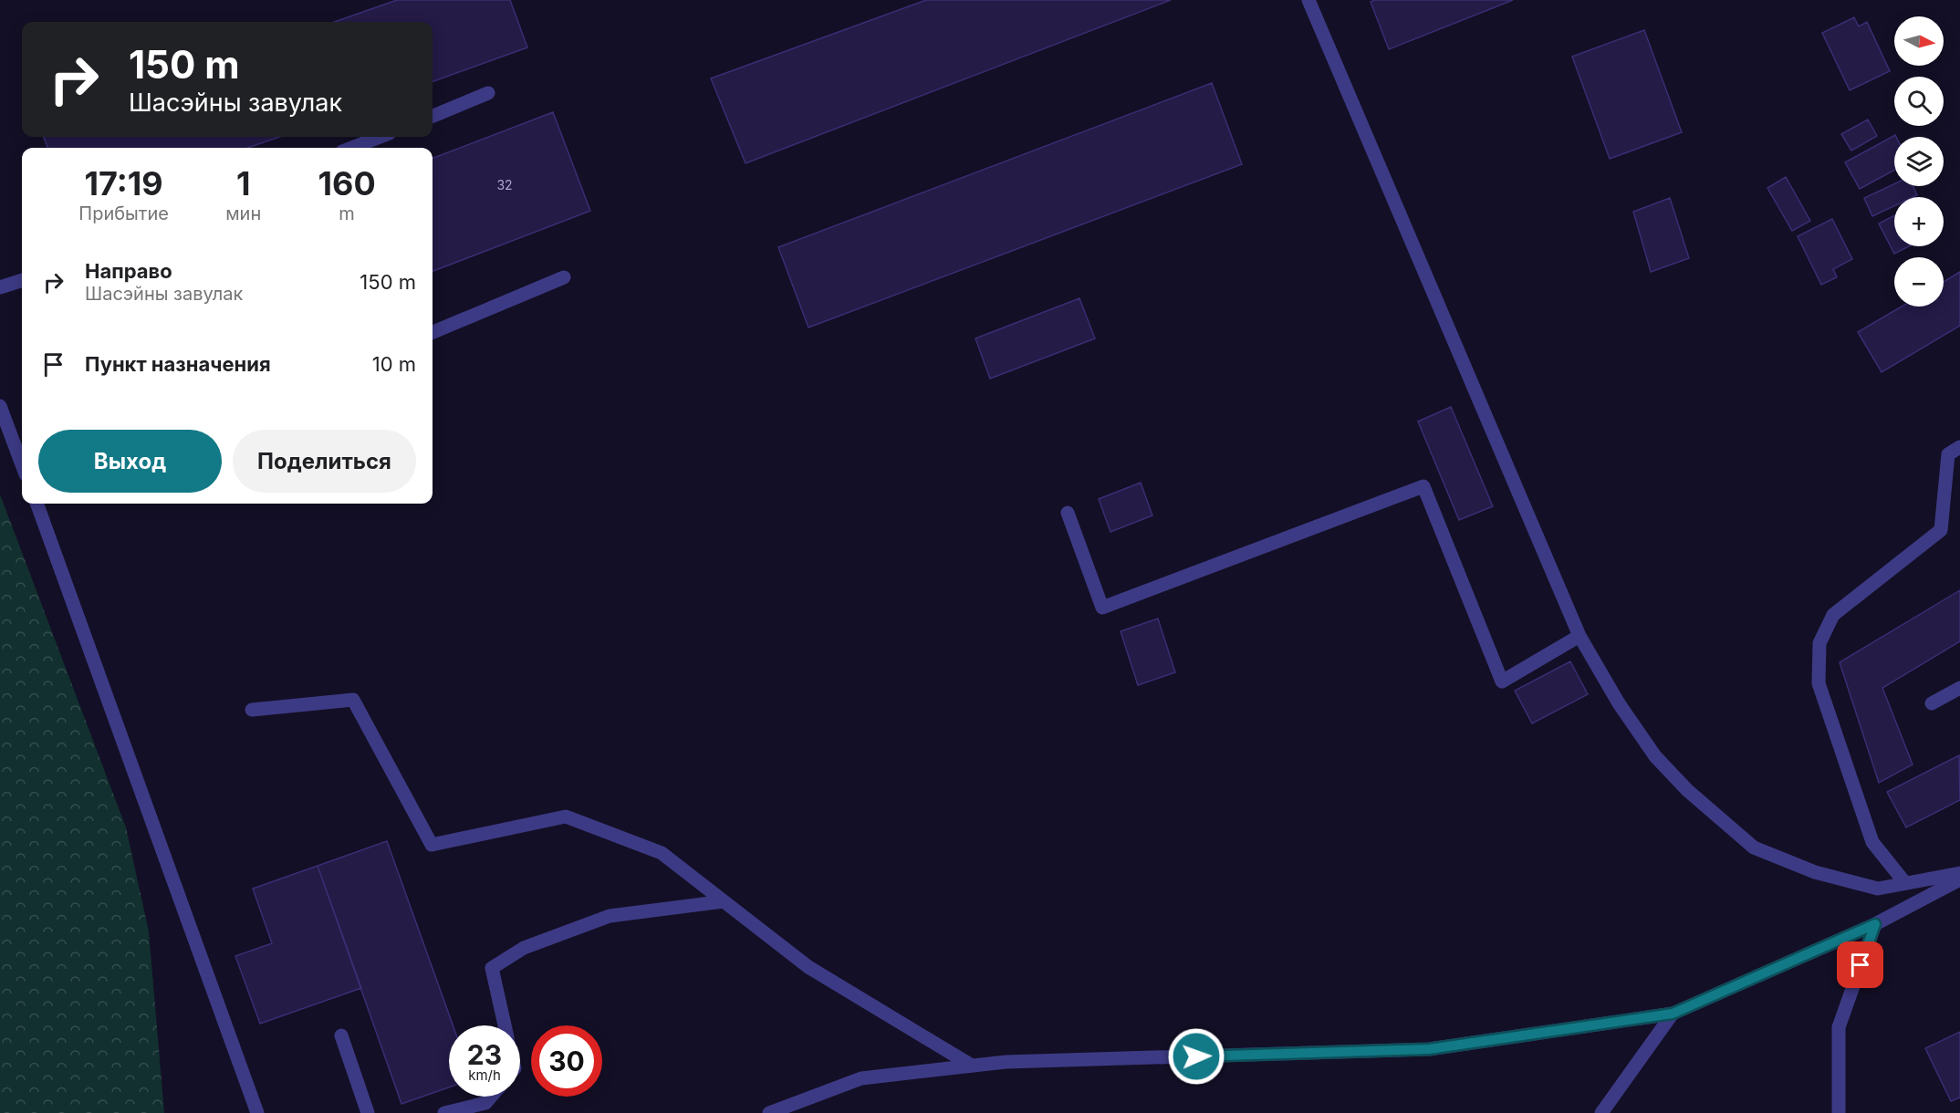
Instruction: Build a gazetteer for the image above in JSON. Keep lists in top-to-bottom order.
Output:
{
  "house_numbers": ["32"],
  "north": "right",
  "page": {
    "map_buttons": ["+", "−"],
    "turn": ["150 m", "Шасэйны завулак"],
    "eta": [
      "17:19",
      "Прибытие",
      "1",
      "мин",
      "160",
      "m"
    ],
    "list": [
      {
        "name": "Направо",
        "note": "Шасэйны завулак",
        "value": "150 m"
      },
      {
        "name": "Пункт назначения",
        "value": "10 m"
      }
    ],
    "buttons": ["Выход", "Поделиться"],
    "speed": "23 km/h",
    "limit": "30"
  }
}
